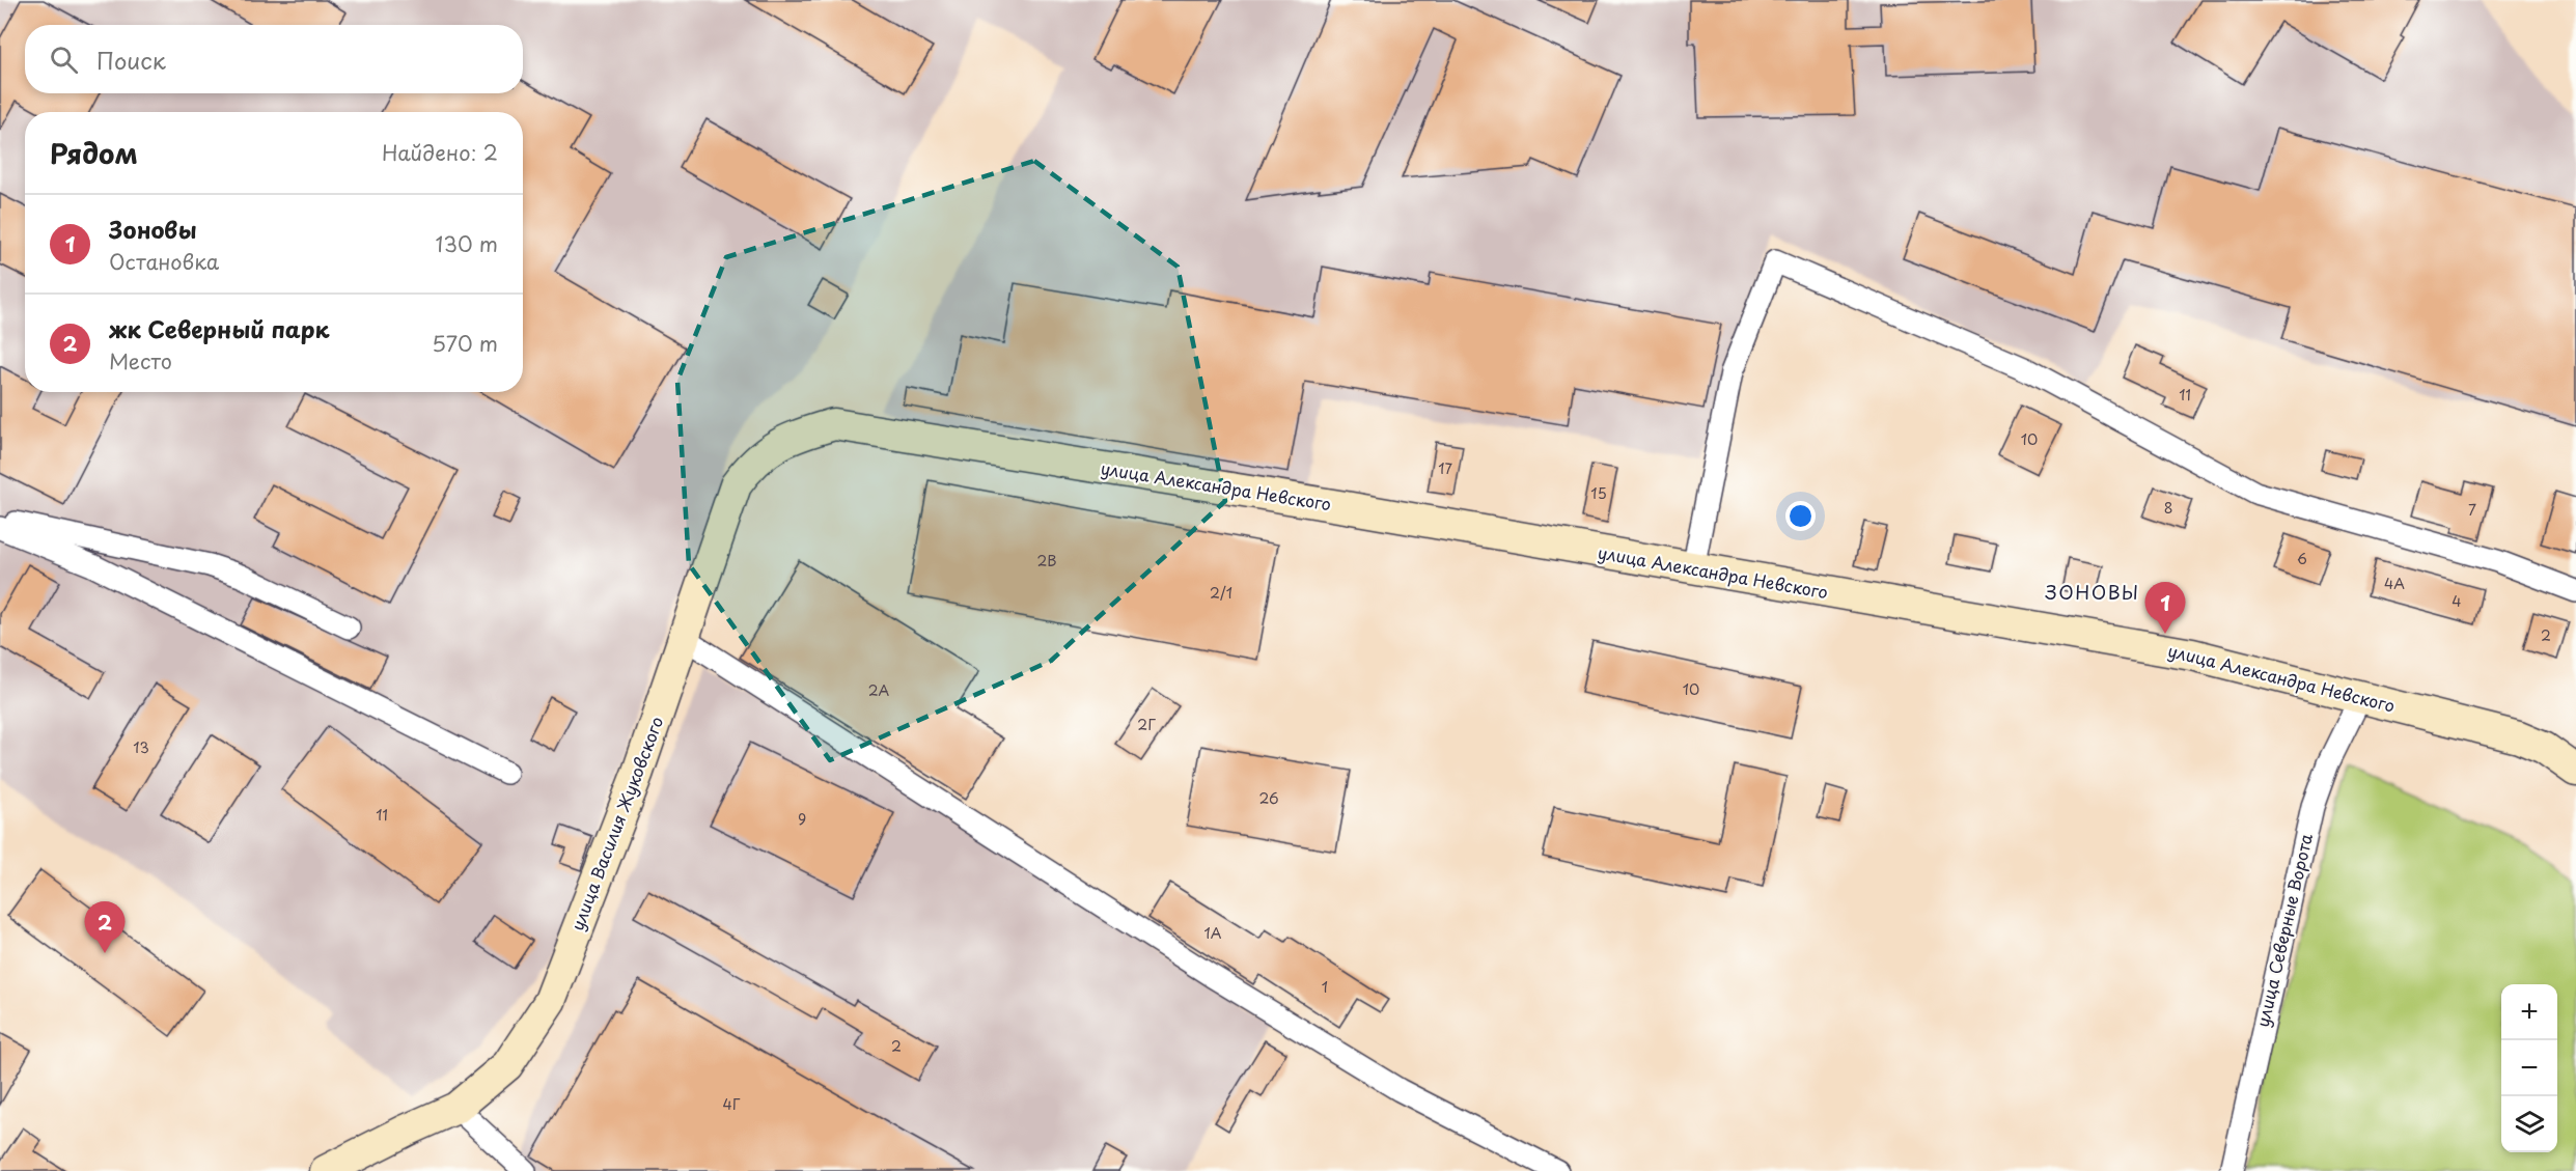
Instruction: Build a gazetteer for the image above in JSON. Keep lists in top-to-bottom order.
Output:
{
  "streets": {
    "street": ["улица Александра Невского", "улица Василия Жуковского", "улица Северные Ворота"]
  },
  "crossings": [
    ["улица Александра Невского", "улица Василия Жуковского"],
    ["улица Александра Невского", "улица Северные Ворота"]
  ],
  "districts": ["ЗОНОВЫ"],
  "house_numbers": [
    "11",
    "10",
    "17",
    "15",
    "8",
    "7",
    "6",
    "2В",
    "4А",
    "2/1",
    "4",
    "2",
    "10",
    "2А",
    "2Г",
    "13",
    "26",
    "11",
    "9",
    "1А",
    "1",
    "2",
    "4Г"
  ],
  "page": {
    "search": "Поиск",
    "heading": ["Рядом", "Найдено: 2"],
    "list": [
      {
        "mark": "1",
        "name": "Зоновы",
        "note": "Остановка",
        "value": "130 m"
      },
      {
        "mark": "2",
        "name": "жк Северный парк",
        "note": "Место",
        "value": "570 m"
      }
    ],
    "pins": ["1", "2"],
    "map_buttons": ["+", "−"]
  }
}
